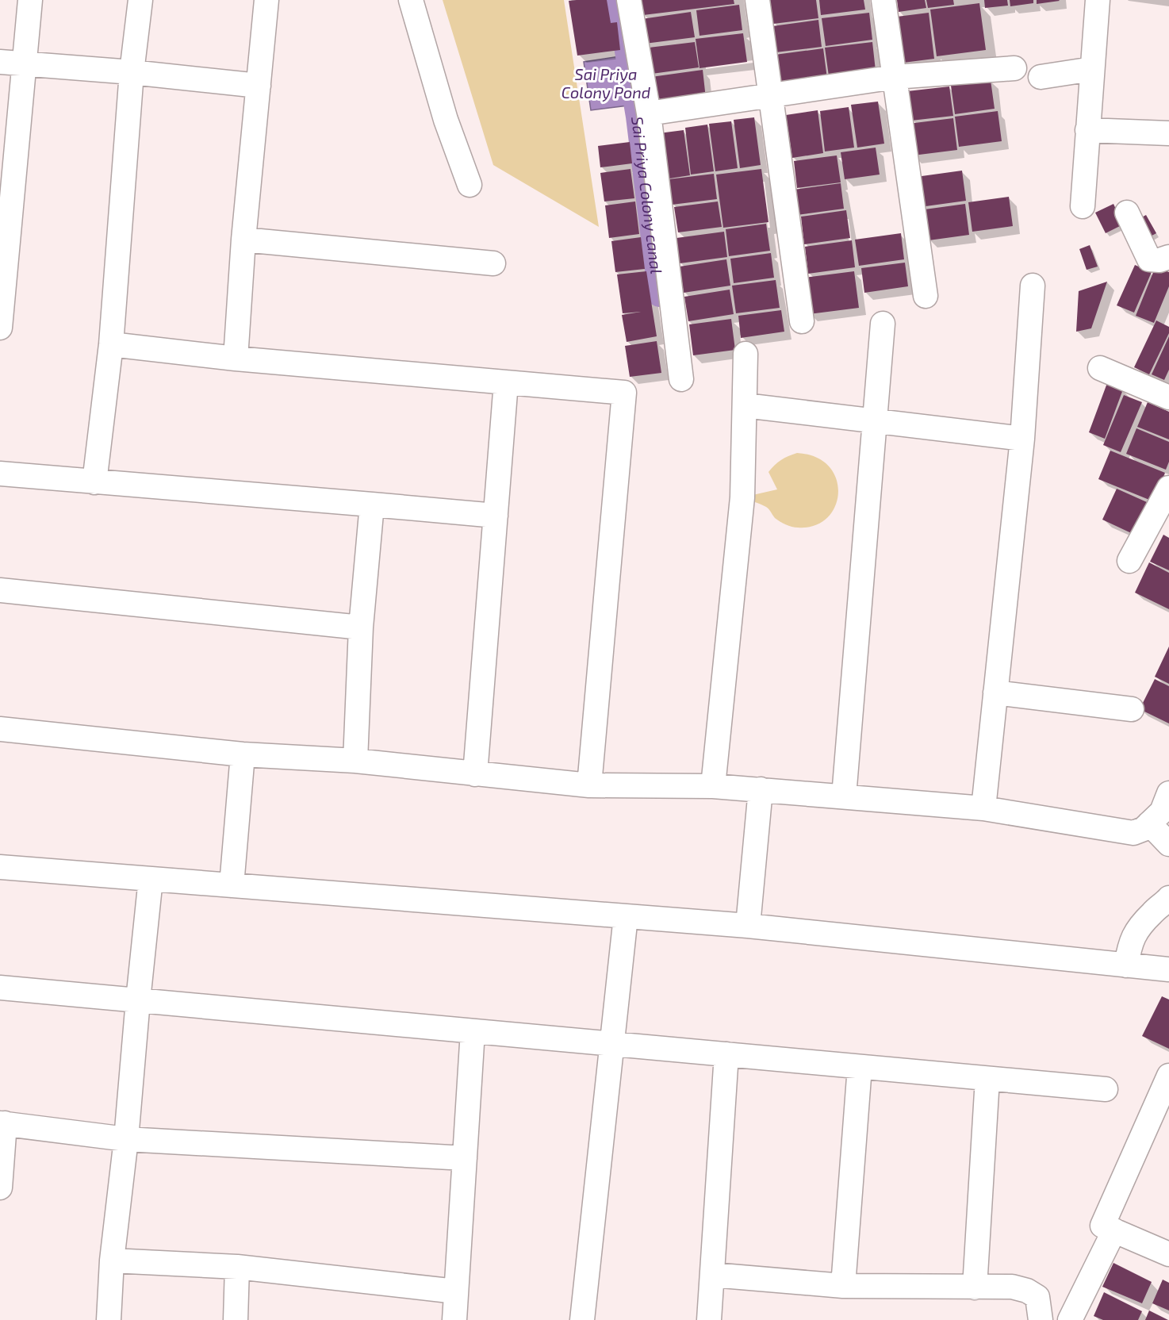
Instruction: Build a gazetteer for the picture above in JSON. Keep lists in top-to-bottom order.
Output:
{
  "water": ["Sai Priya Colony Pond", "Sai Priya Colony canal"]
}
